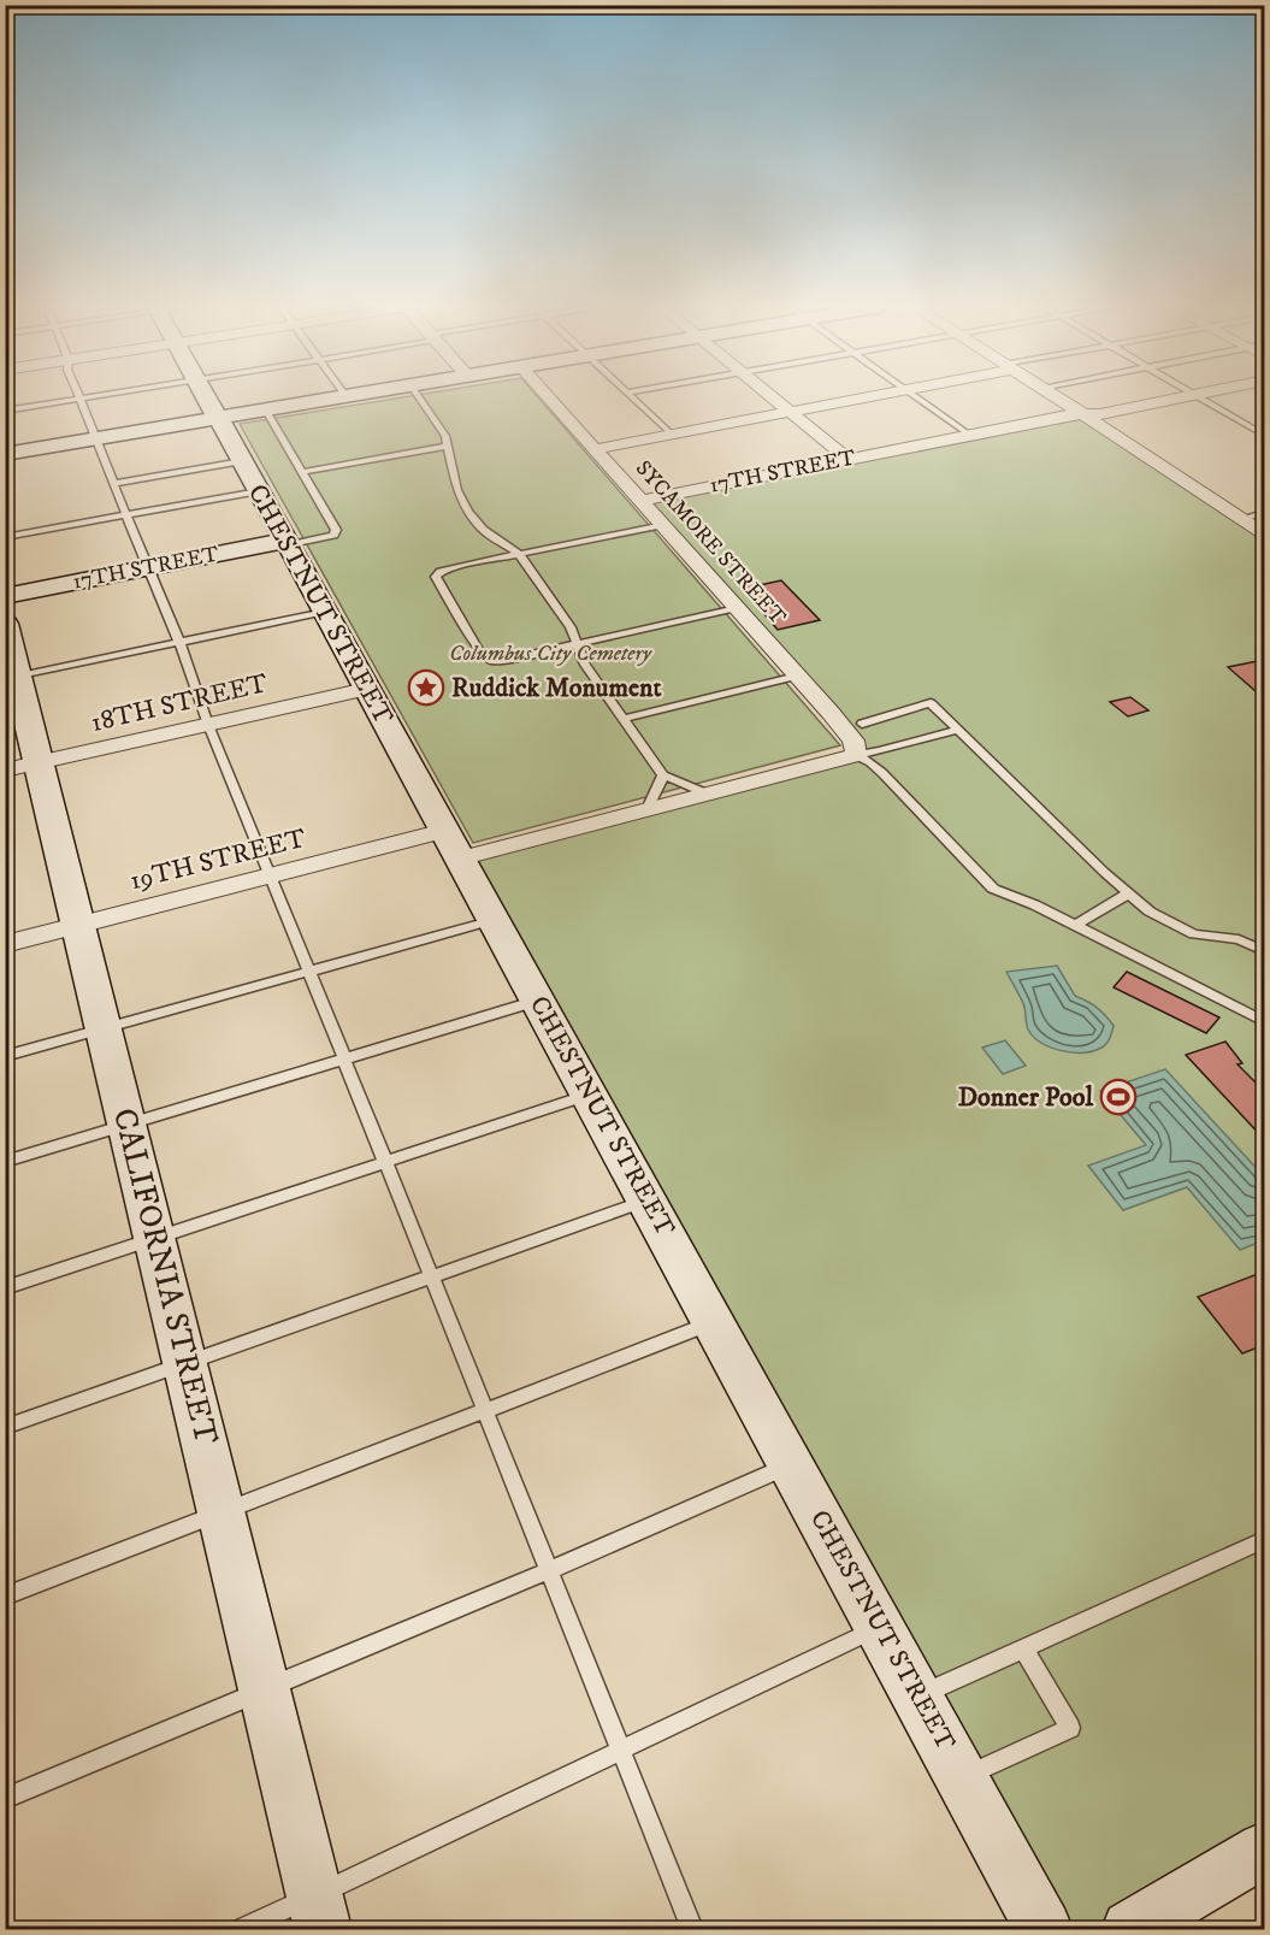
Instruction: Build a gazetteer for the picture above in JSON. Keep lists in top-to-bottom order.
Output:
{
  "streets": {
    "street": [
      "17TH STREET",
      "SYCAMORE STREET",
      "CHESTNUT STREET",
      "18TH STREET",
      "19TH STREET",
      "CALIFORNIA STREET"
    ]
  },
  "crossings": [
    ["17TH STREET", "SYCAMORE STREET"],
    ["17TH STREET", "CHESTNUT STREET"],
    ["SYCAMORE STREET", "19TH STREET"],
    ["CHESTNUT STREET", "18TH STREET"],
    ["CHESTNUT STREET", "19TH STREET"],
    ["18TH STREET", "CALIFORNIA STREET"],
    ["19TH STREET", "CALIFORNIA STREET"]
  ],
  "parks": ["Columbus City Cemetery"],
  "places": {
    "place": ["Ruddick Monument"],
    "sports": ["Donner Pool"]
  }
}
